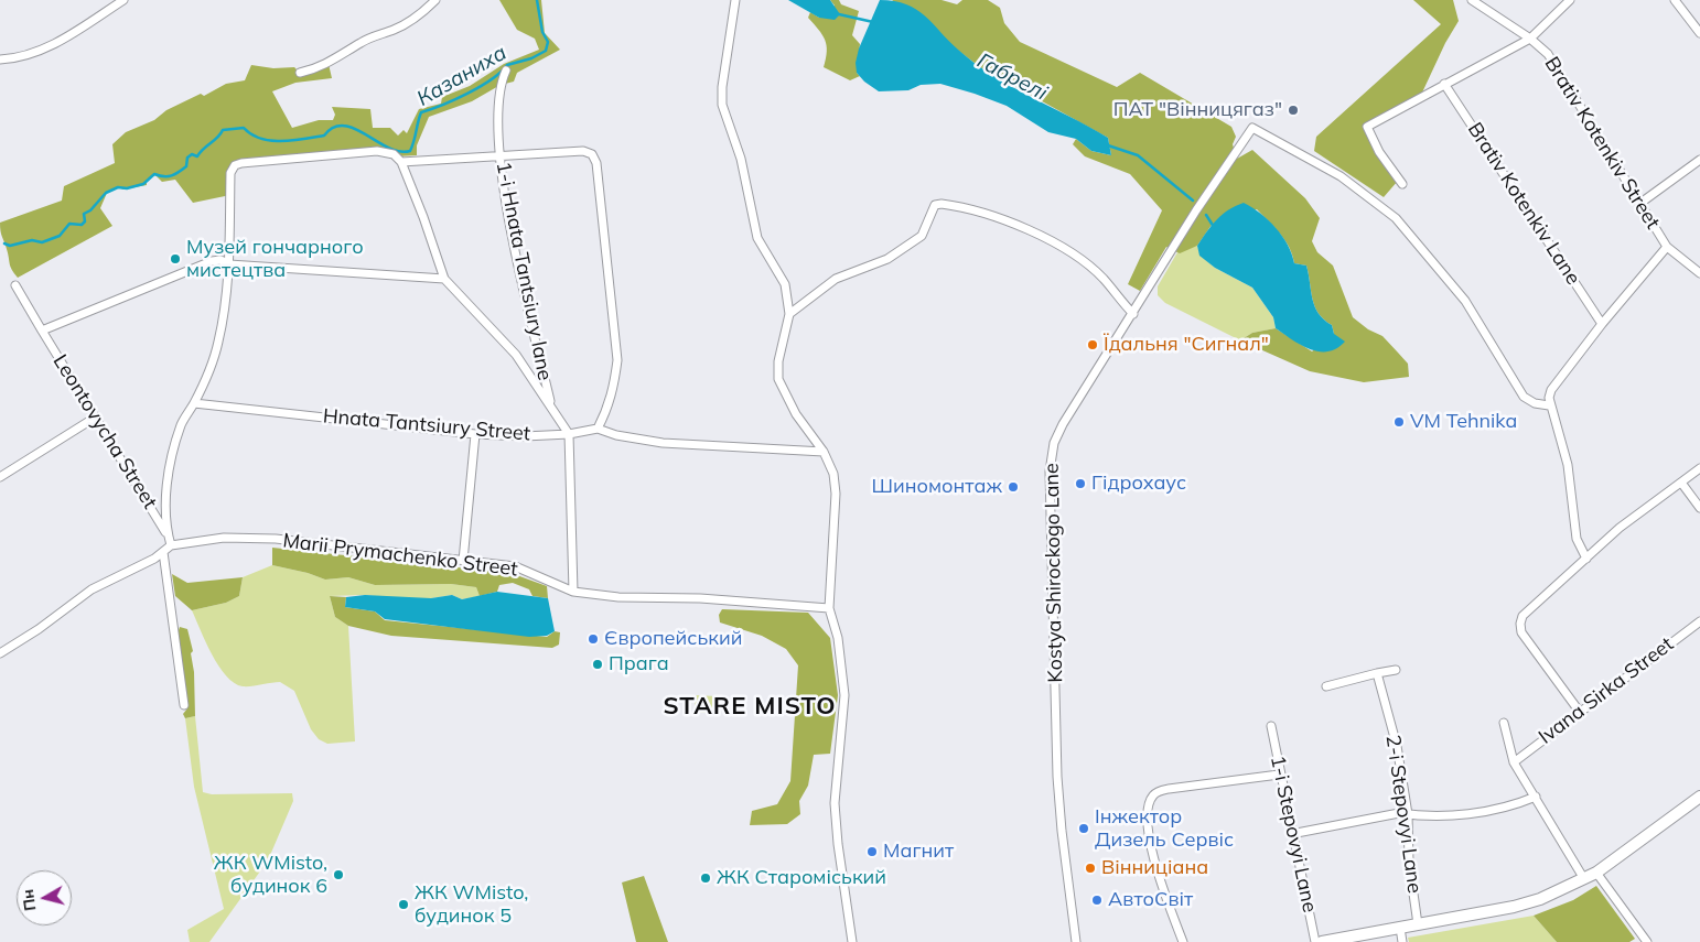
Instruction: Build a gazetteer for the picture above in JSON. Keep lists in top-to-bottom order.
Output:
{
  "streets": {
    "street": [
      "Brativ Kotenkiv Street",
      "Brativ Kotenkiv Lane",
      "1-i Hnata Tantsiury lane",
      "Hnata Tantsiury Street",
      "Leontovycha Street",
      "Marii Prymachenko Street",
      "Kostya Shirockogo Lane",
      "Ivana Sirka Street",
      "2-i Stepovyi Lane",
      "1-i Stepovyi Lane"
    ]
  },
  "districts": ["STARE MISTO"],
  "water": ["Казаниха", "Габрелі"],
  "places": [
    "ПАТ \"Вінницягаз\"",
    "Музей гончарного мистецтва",
    "Їдальня \"Сигнал\"",
    "VM Tehnika",
    "Гідрохаус",
    "Шиномонтаж",
    "Європейський",
    "Прага",
    "Інжектор Дизель Сервіс",
    "Магнит",
    "Вінниціана",
    "ЖК WMisto, будинок 6",
    "ЖК Староміський",
    "АвтоСвіт",
    "ЖК WMisto, будинок 5"
  ],
  "north": "left"
}
